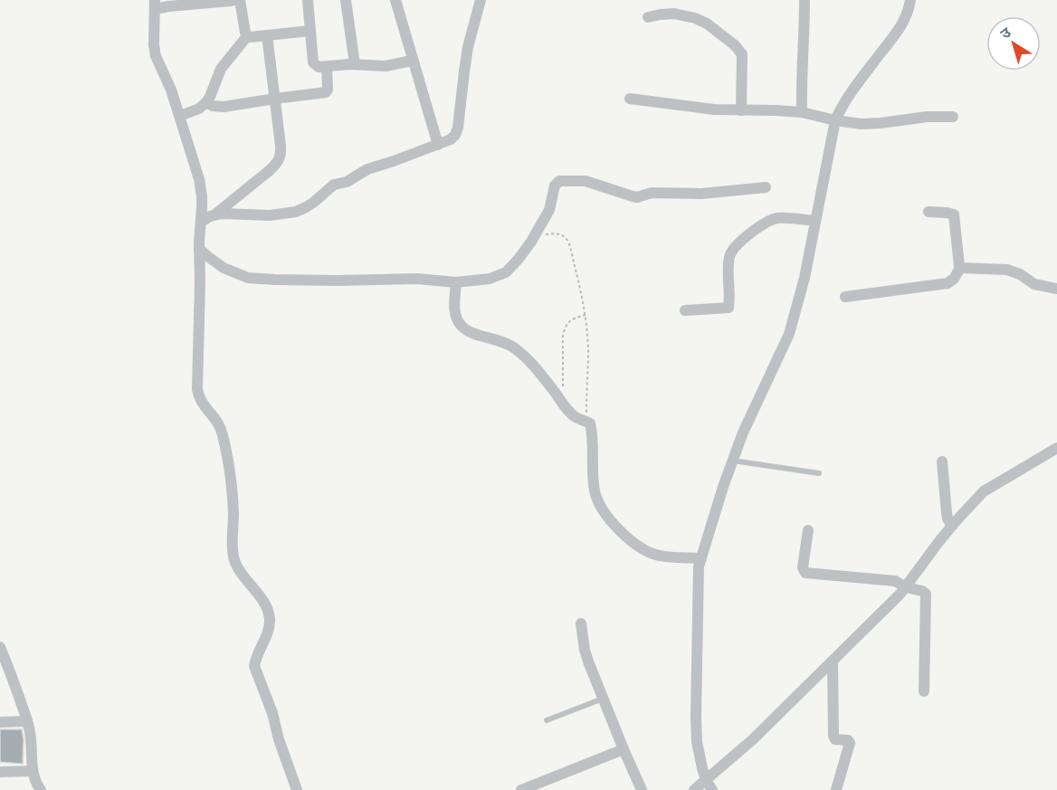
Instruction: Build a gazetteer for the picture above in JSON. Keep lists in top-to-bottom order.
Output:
{
  "north": "top left"
}
